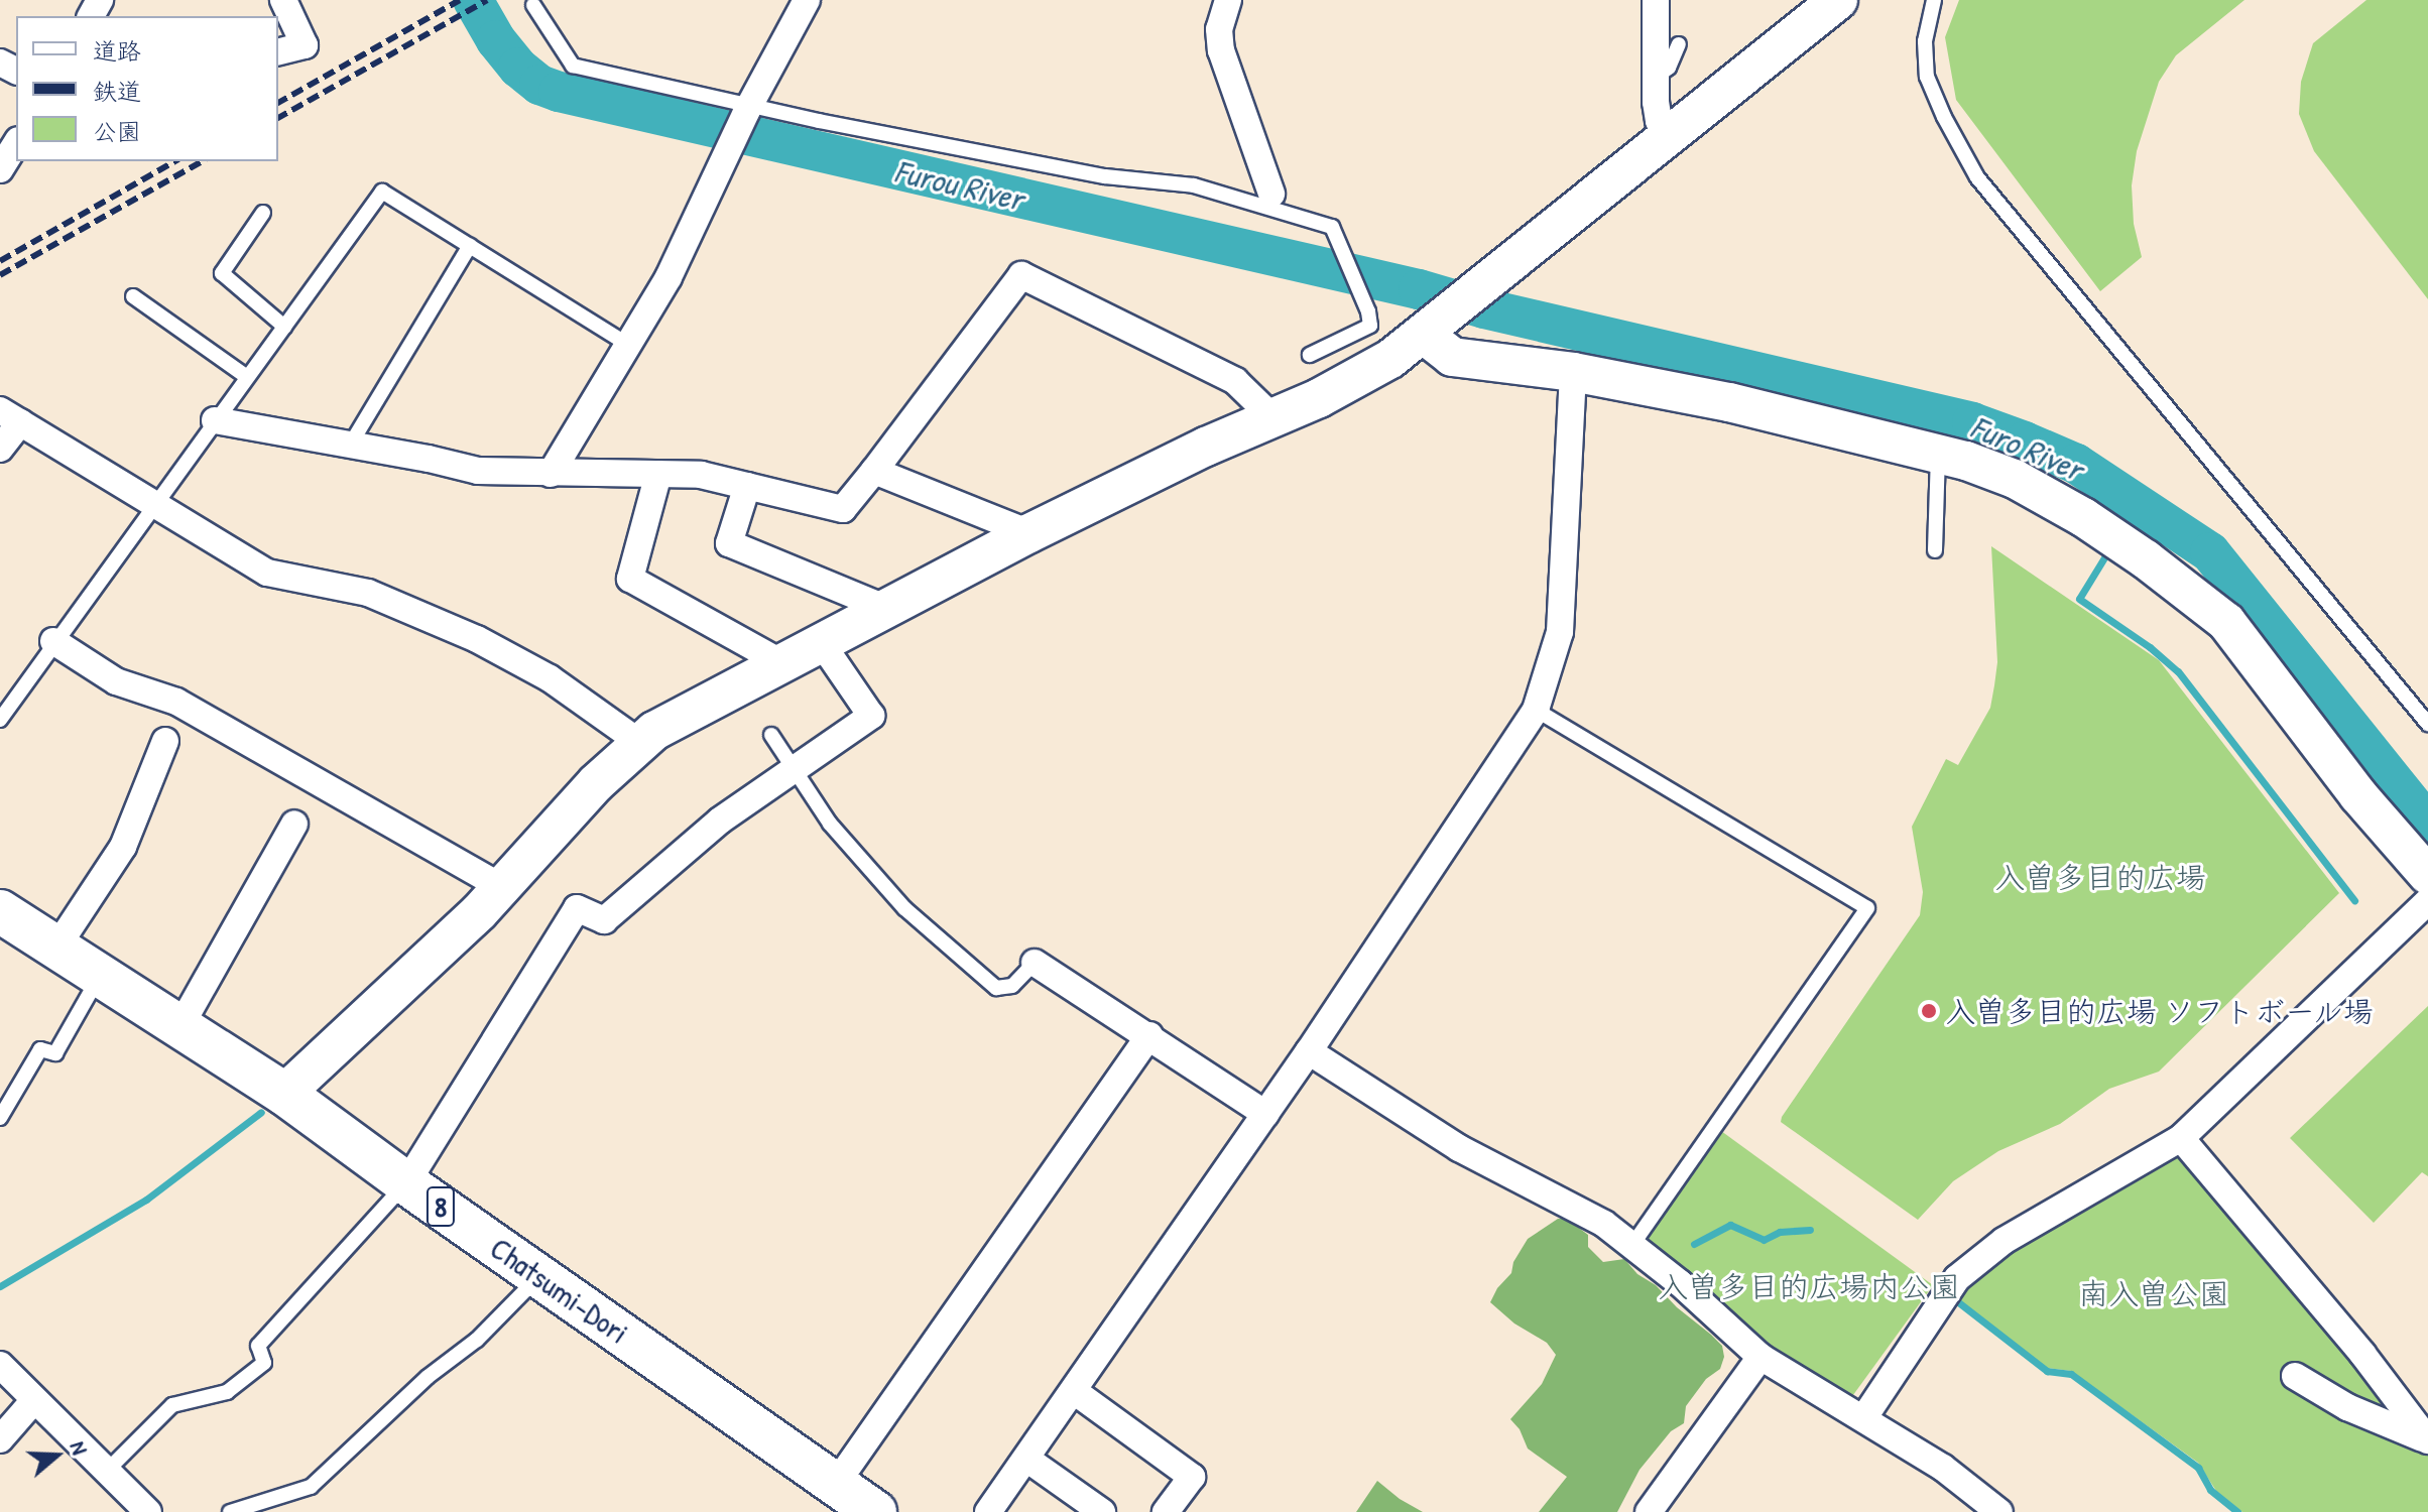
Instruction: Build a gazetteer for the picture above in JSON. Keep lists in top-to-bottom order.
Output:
{
  "streets": {
    "main road": ["8", "Chatsumi-Dori"]
  },
  "water": ["Furou River", "Furo River"],
  "parks": ["入曽多目的広場", "入曽多目的広場内公園", "南入曽公園"],
  "places": ["入曽多目的広場 ソフトボール場"],
  "legend": ["道路", "鉄道", "公園"],
  "north": "right"
}
